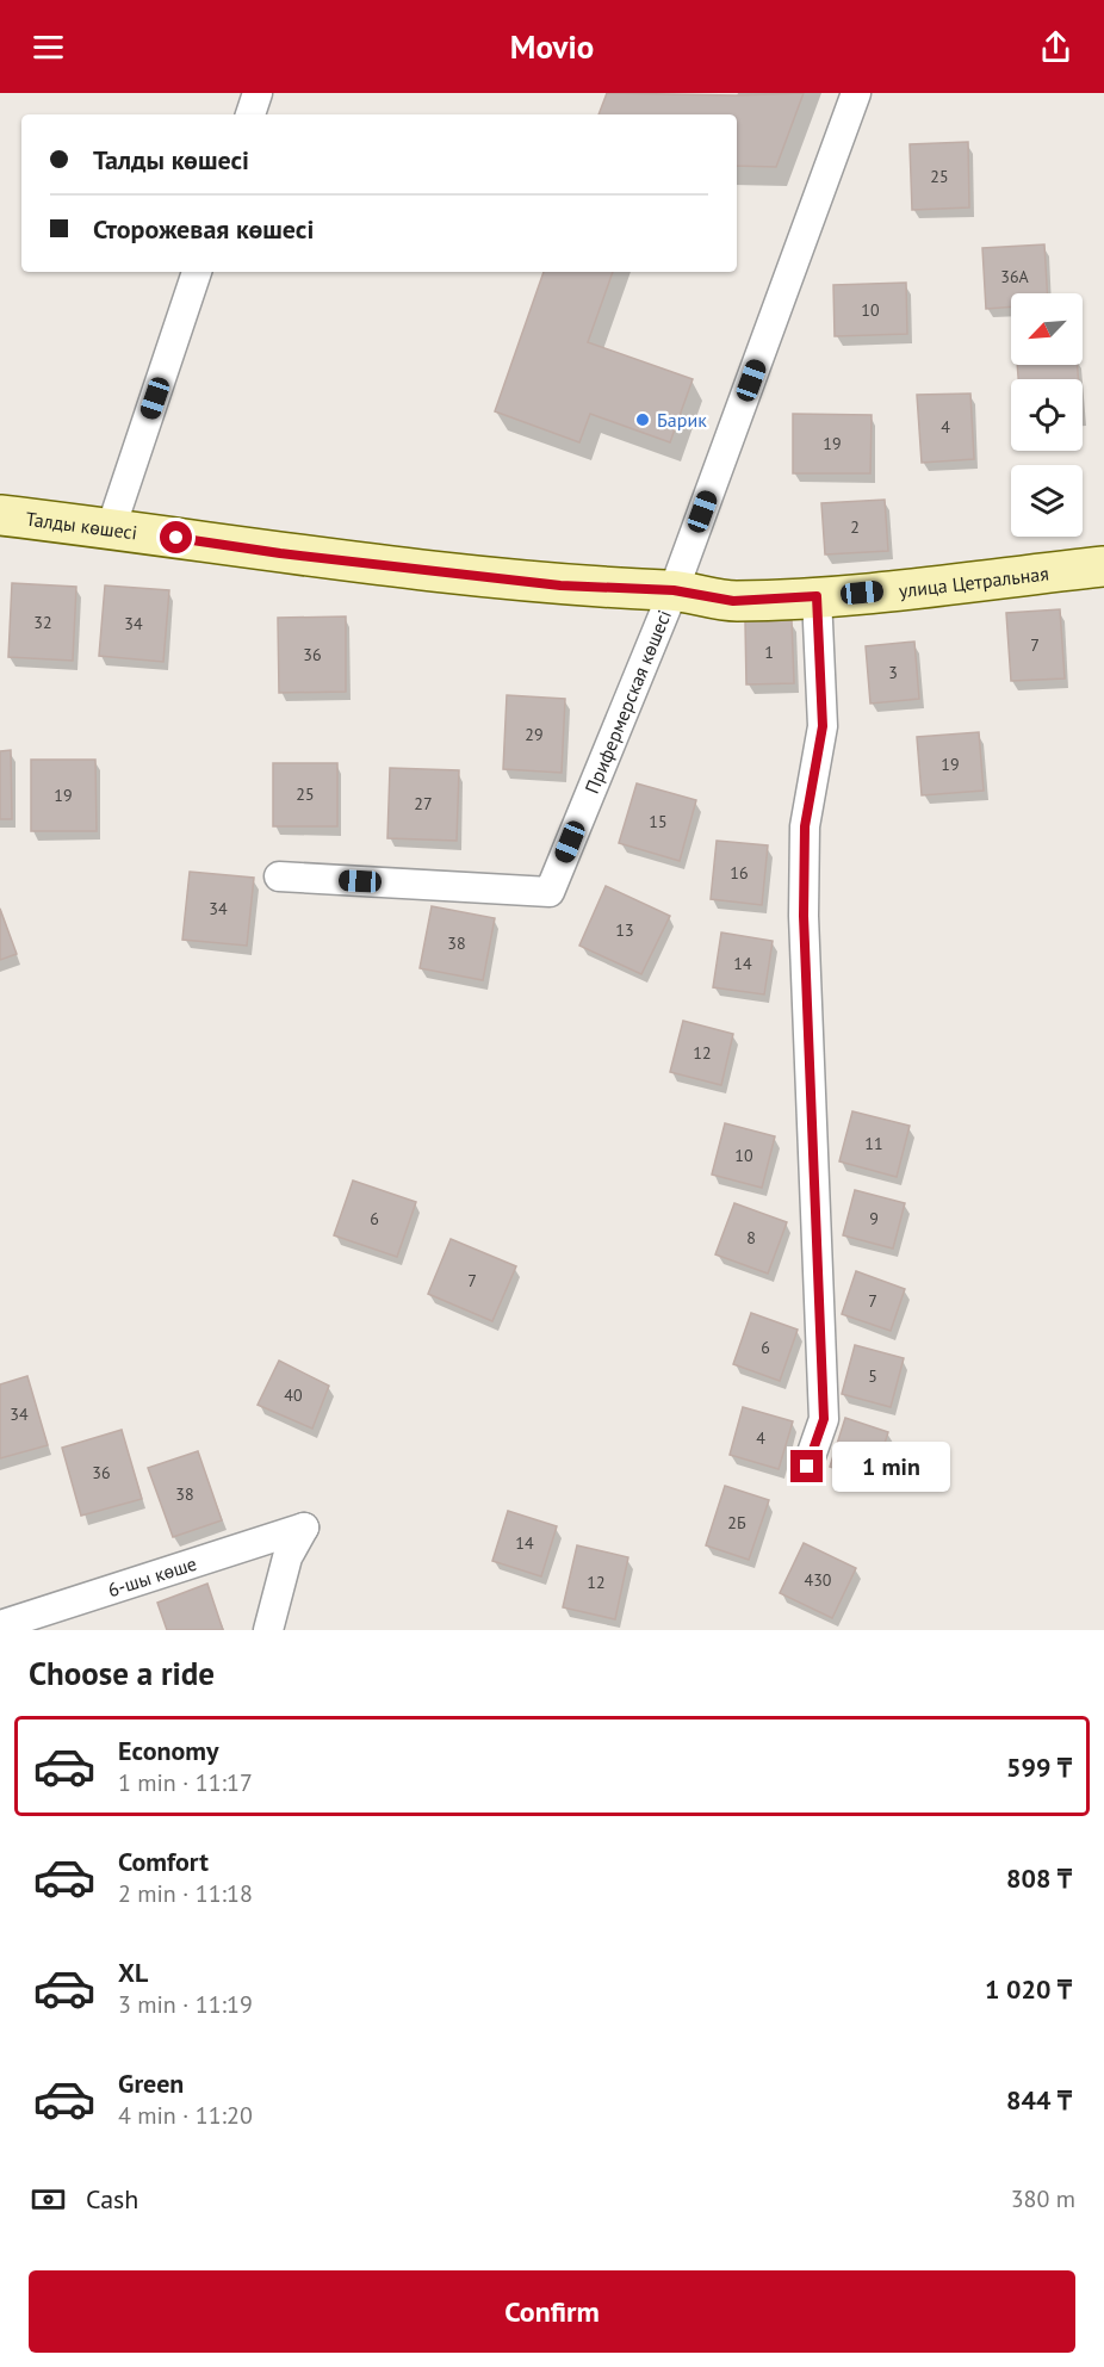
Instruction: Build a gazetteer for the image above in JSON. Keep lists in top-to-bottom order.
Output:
{
  "streets": {
    "street": [
      "Талды көшесі",
      "улица Цетральная",
      "Прифермерская көшесі",
      "6-шы көше"
    ]
  },
  "crossings": [
    ["Талды көшесі", "улица Цетральная"],
    ["Талды көшесі", "Прифермерская көшесі"],
    ["улица Цетральная", "Прифермерская көшесі"]
  ],
  "places": ["Барик"],
  "house_numbers": [
    "25",
    "36А",
    "10",
    "4",
    "19",
    "2",
    "32",
    "34",
    "7",
    "1",
    "36",
    "3",
    "29",
    "19",
    "25",
    "19",
    "27",
    "15",
    "16",
    "34",
    "13",
    "38",
    "14",
    "12",
    "11",
    "10",
    "6",
    "9",
    "8",
    "7",
    "7",
    "6",
    "5",
    "40",
    "34",
    "4",
    "36",
    "38",
    "2Б",
    "14",
    "430",
    "12"
  ],
  "north": "bottom left",
  "page": {
    "header": "Movio",
    "banner": ["Талды көшесі", "Сторожевая көшесі"],
    "bubble": "1 min",
    "heading": "Choose a ride",
    "list": [
      {
        "name": "Economy",
        "note": "1 min · 11:17",
        "value": "599 ₸"
      },
      {
        "name": "Comfort",
        "note": "2 min · 11:18",
        "value": "808 ₸"
      },
      {
        "name": "XL",
        "note": "3 min · 11:19",
        "value": "1 020 ₸"
      },
      {
        "name": "Green",
        "note": "4 min · 11:20",
        "value": "844 ₸"
      }
    ],
    "pay": ["Cash", "380 m"],
    "buttons": "Confirm"
  }
}
